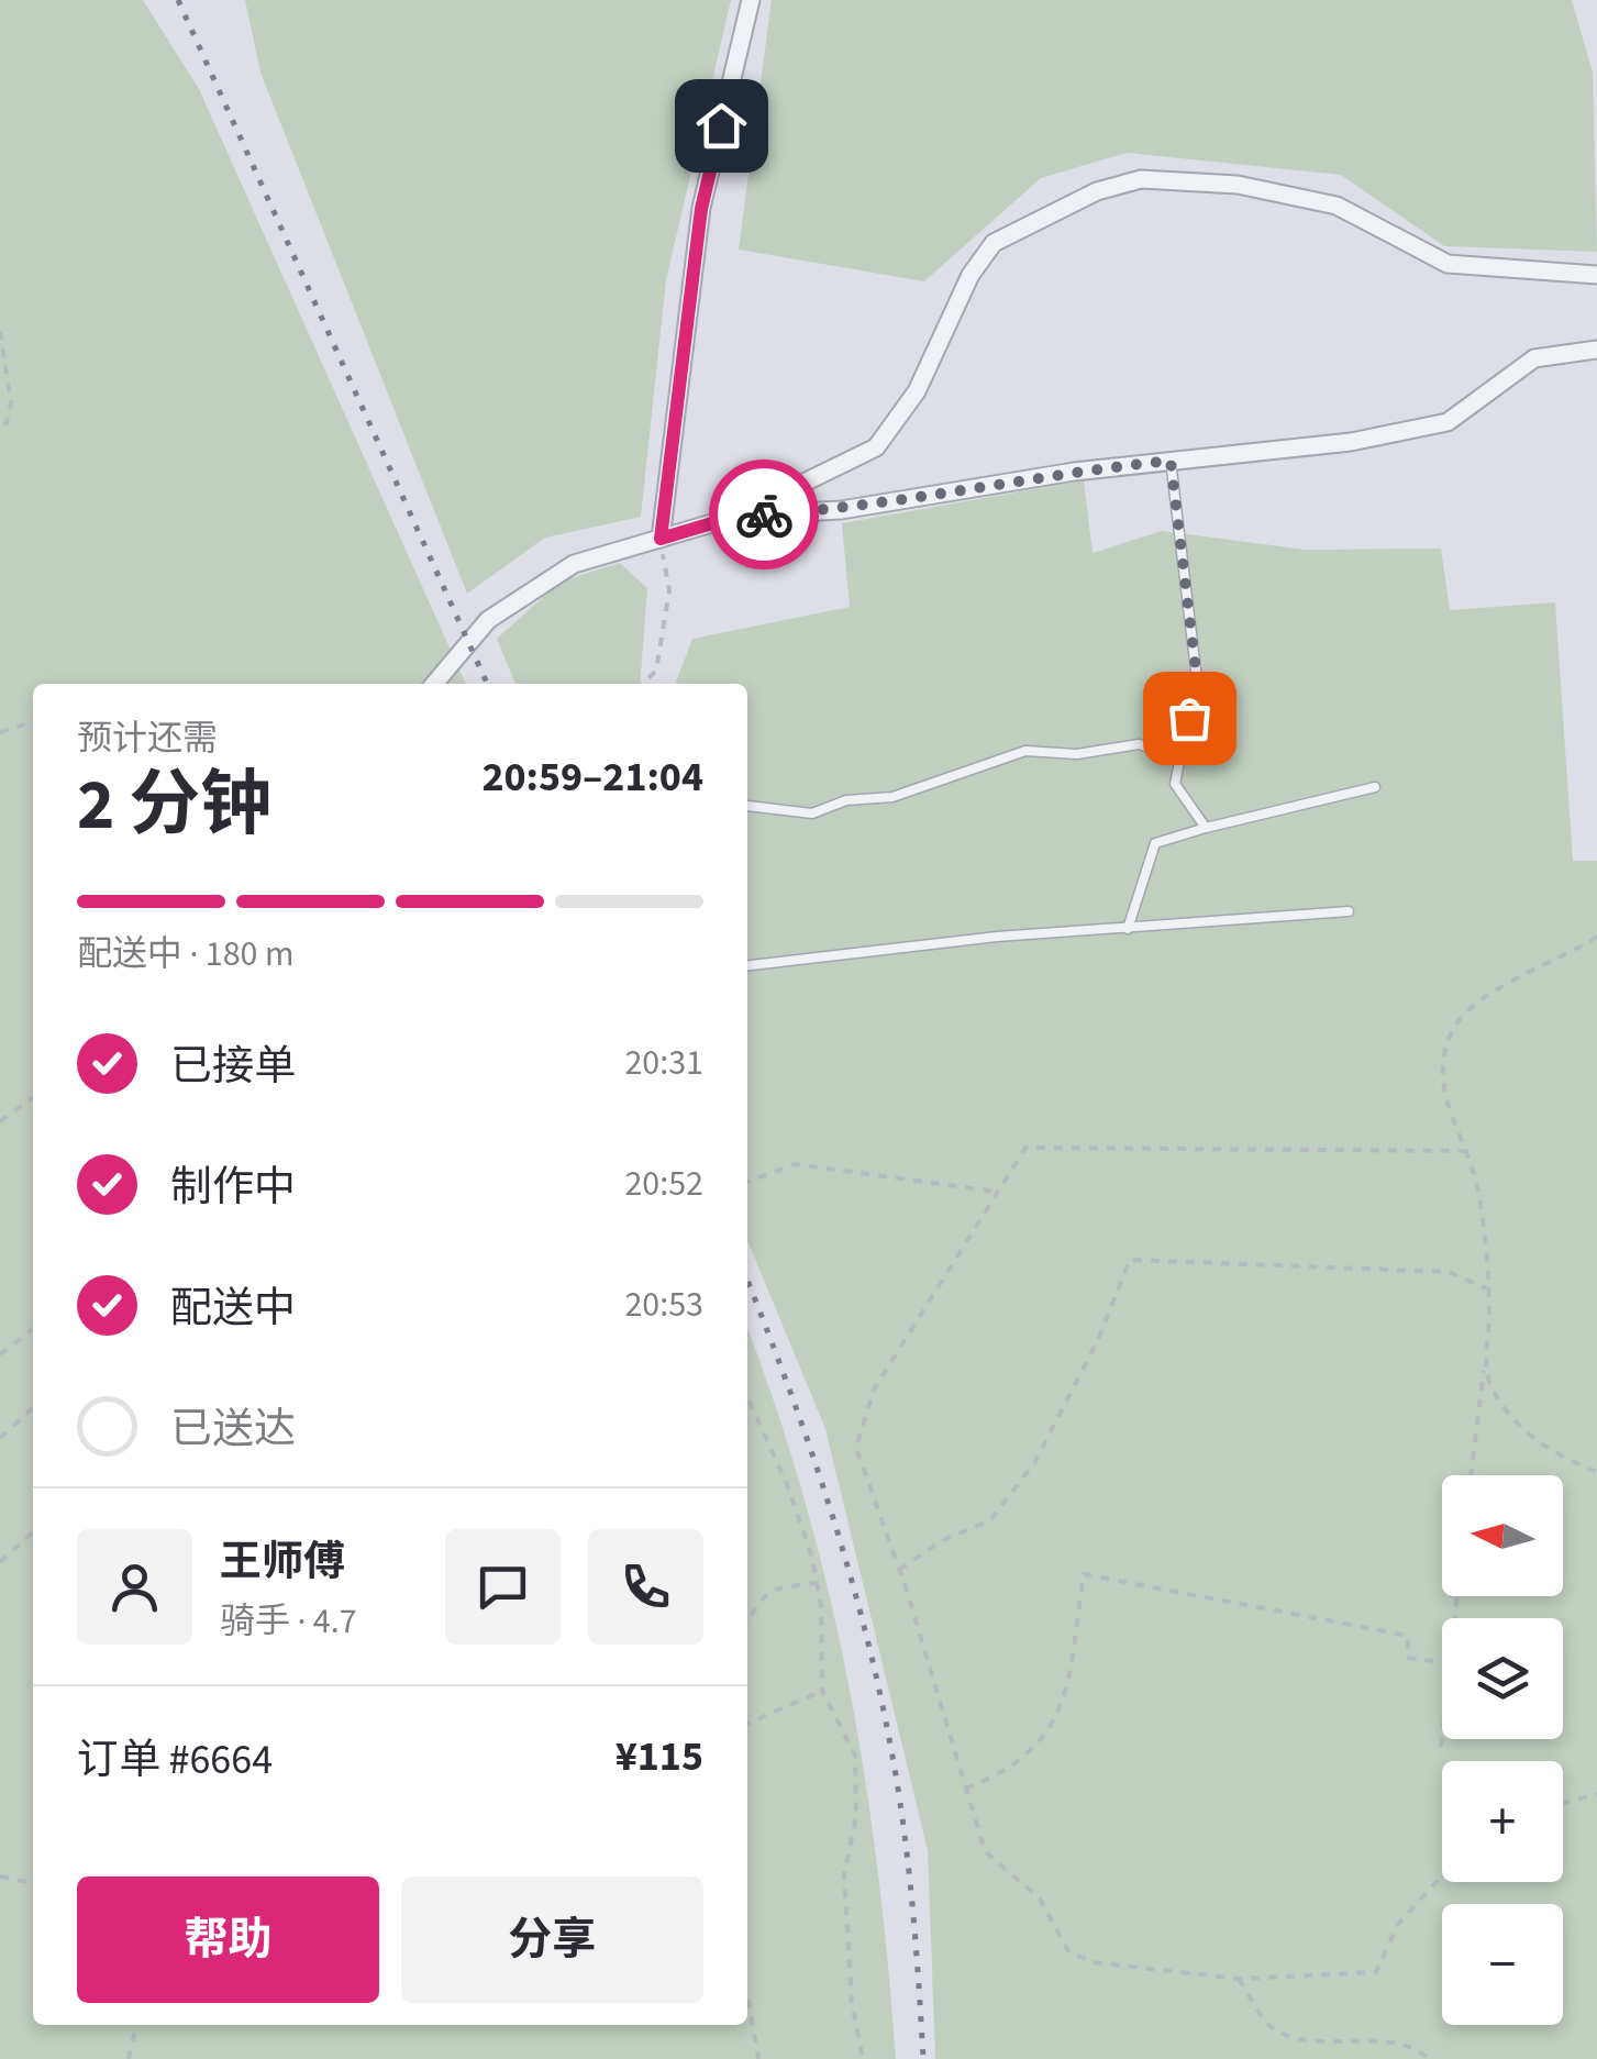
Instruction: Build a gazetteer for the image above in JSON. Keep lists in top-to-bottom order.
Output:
{
  "north": "left",
  "page": {
    "heading": ["2 分钟", "预计还需", "20:59–21:04"],
    "panel": [
      "王师傅",
      "骑手 · 4.7",
      "订单 #6664",
      "¥115"
    ],
    "bar": "配送中 · 180 m",
    "list": [
      ["已接单", "20:31"],
      ["制作中", "20:52"],
      ["配送中", "20:53"],
      "已送达"
    ],
    "map_buttons": ["+", "−"],
    "buttons": ["帮助", "分享"]
  }
}
